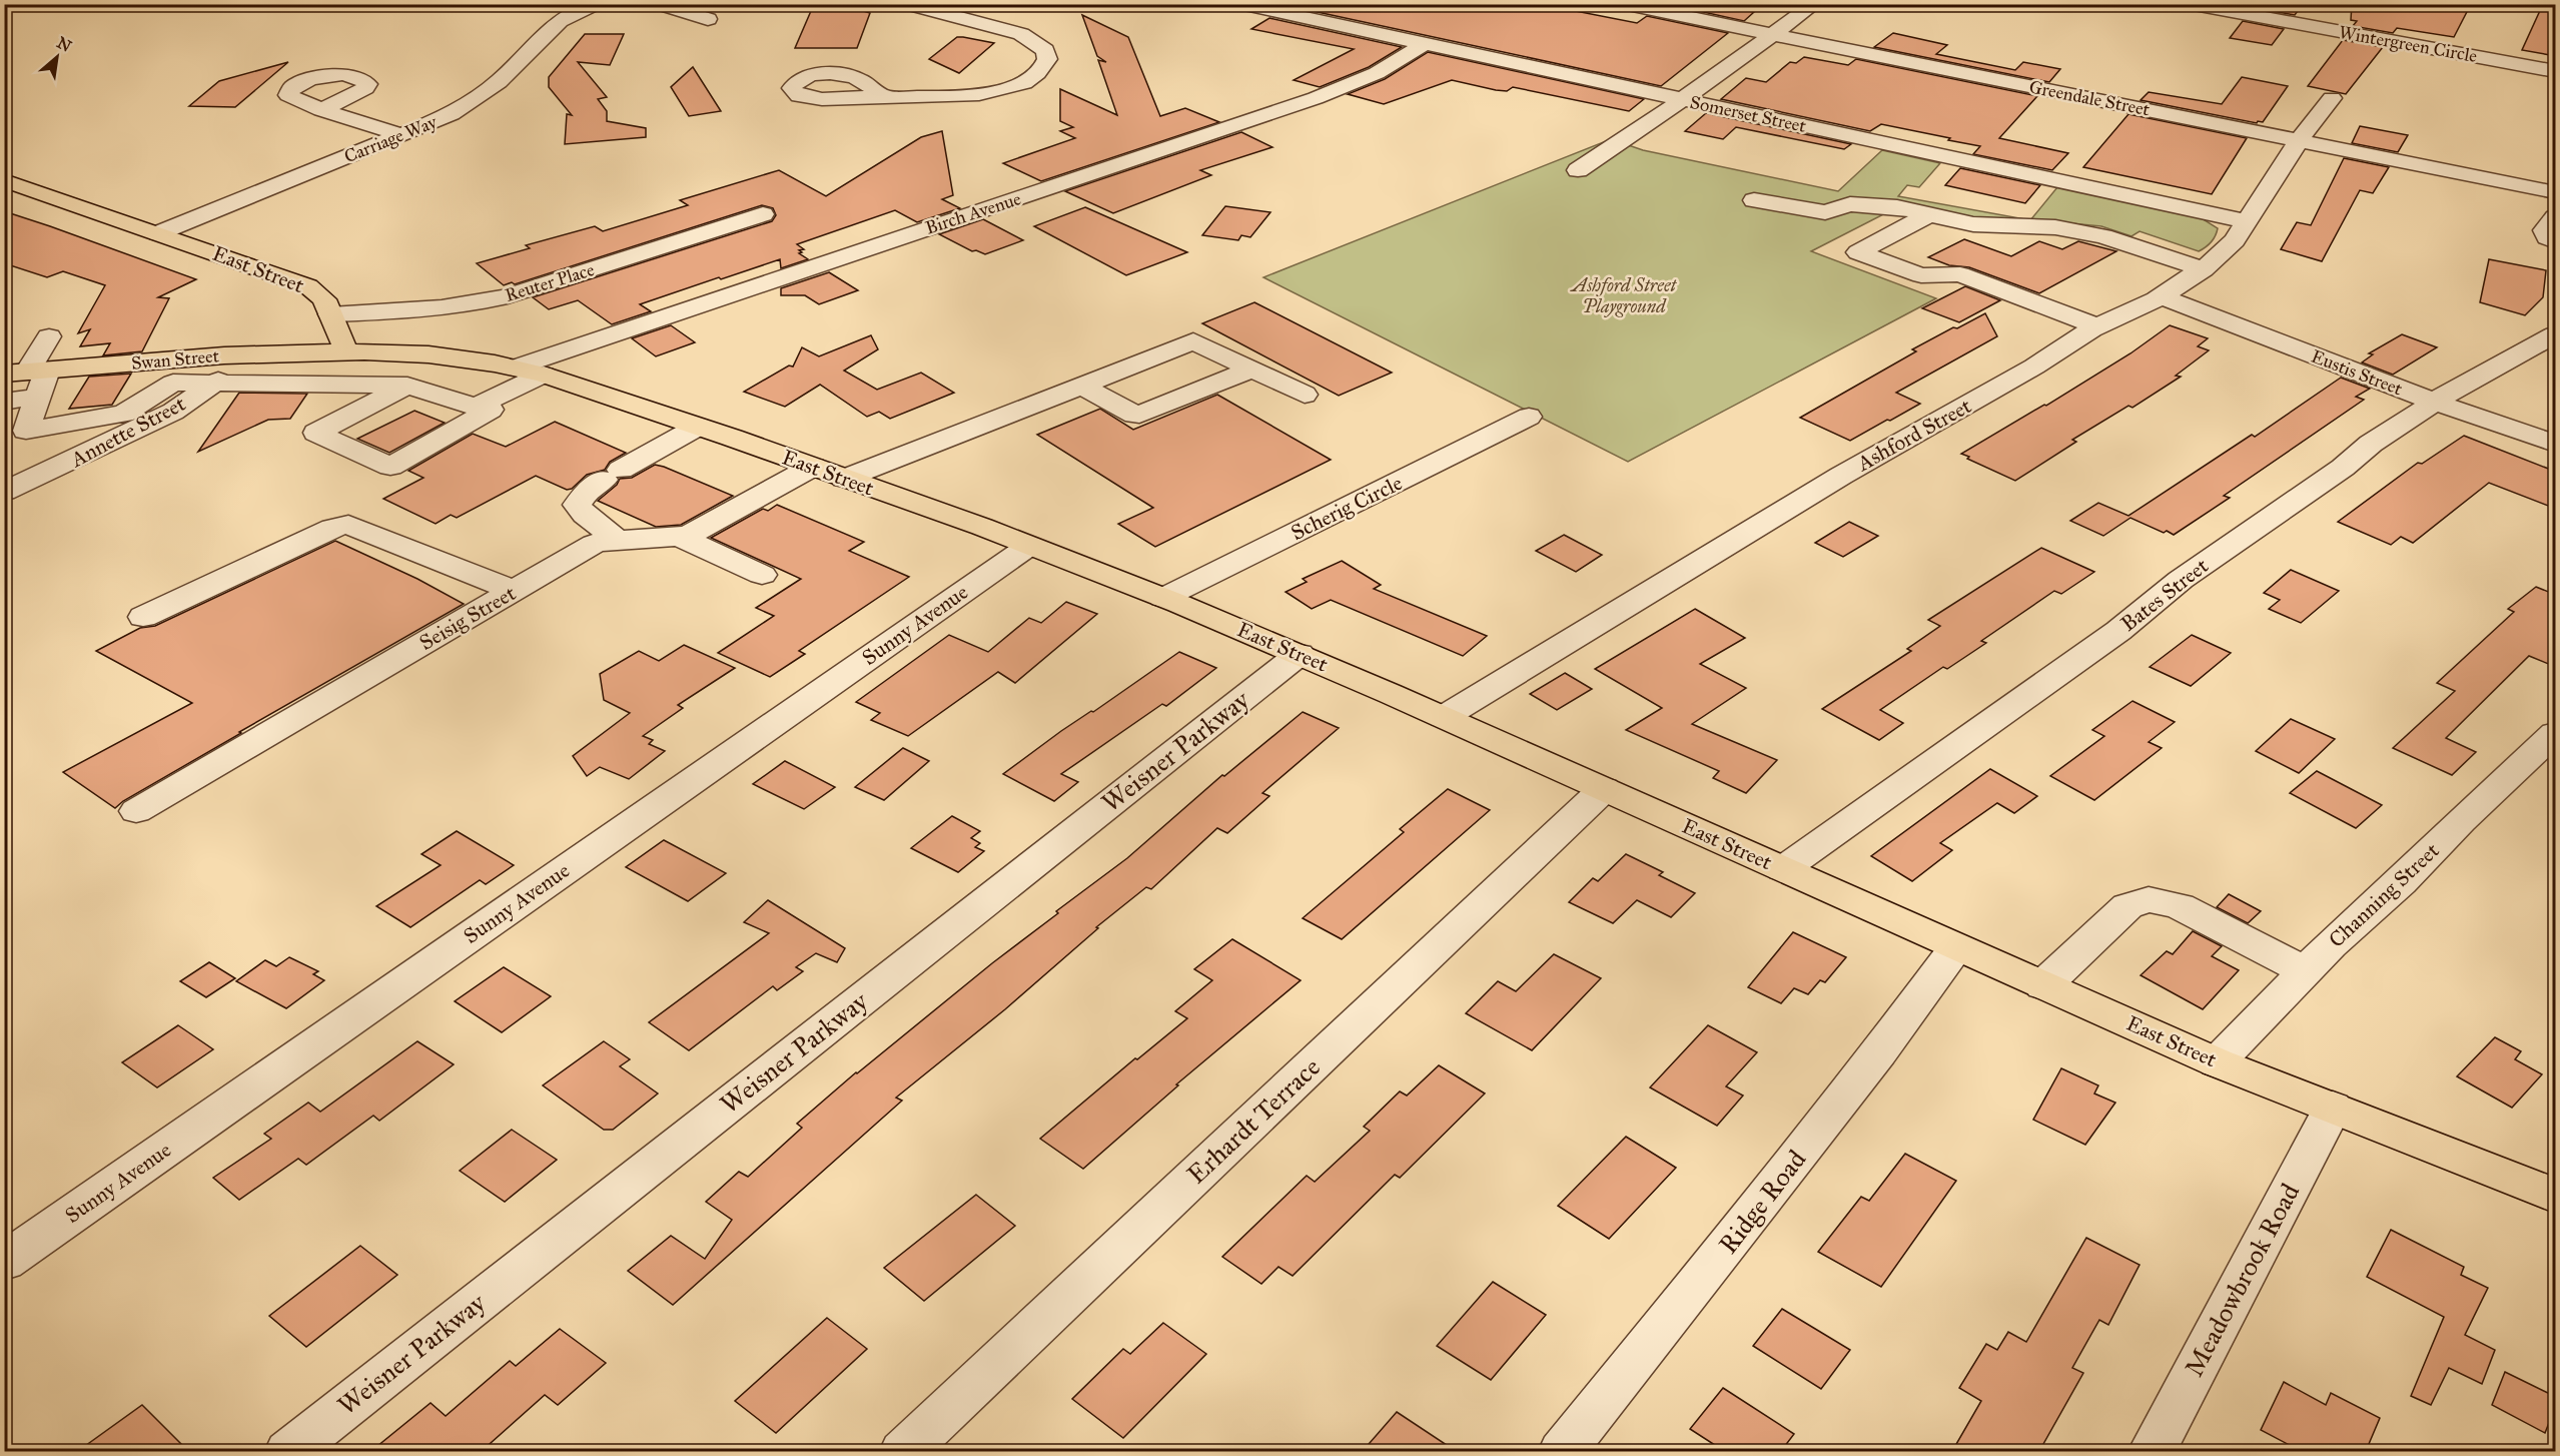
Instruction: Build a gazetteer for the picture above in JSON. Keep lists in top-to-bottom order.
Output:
{
  "streets": {
    "main road": ["East Street", "Swan Street"],
    "street": [
      "Wintergreen Circle",
      "Greendale Street",
      "Somerset Street",
      "Carriage Way",
      "Birch Avenue",
      "Reuter Place",
      "Eustis Street",
      "Annette Street",
      "Ashford Street",
      "Scherig Circle",
      "Bates Street",
      "Seisig Street",
      "Sunny Avenue",
      "Weisner Parkway",
      "Channing Street",
      "Erhardt Terrace",
      "Ridge Road",
      "Meadowbrook Road"
    ]
  },
  "crossings": [
    ["Greendale Street", "Ashford Street"],
    ["Somerset Street", "Birch Avenue"],
    ["Somerset Street", "Ashford Street"],
    ["Carriage Way", "East Street"],
    ["Birch Avenue", "East Street"],
    ["East Street", "Reuter Place"],
    ["East Street", "Swan Street"],
    ["East Street", "Ashford Street"],
    ["East Street", "Scherig Circle"],
    ["East Street", "Bates Street"],
    ["East Street", "Seisig Street"],
    ["East Street", "Sunny Avenue"],
    ["East Street", "Weisner Parkway"],
    ["East Street", "Channing Street"],
    ["East Street", "Erhardt Terrace"],
    ["East Street", "Ridge Road"],
    ["East Street", "Meadowbrook Road"],
    ["Swan Street", "Annette Street"],
    ["Eustis Street", "Ashford Street"],
    ["Eustis Street", "Bates Street"]
  ],
  "parks": ["Ashford Street Playground"],
  "north": "top right"
}
